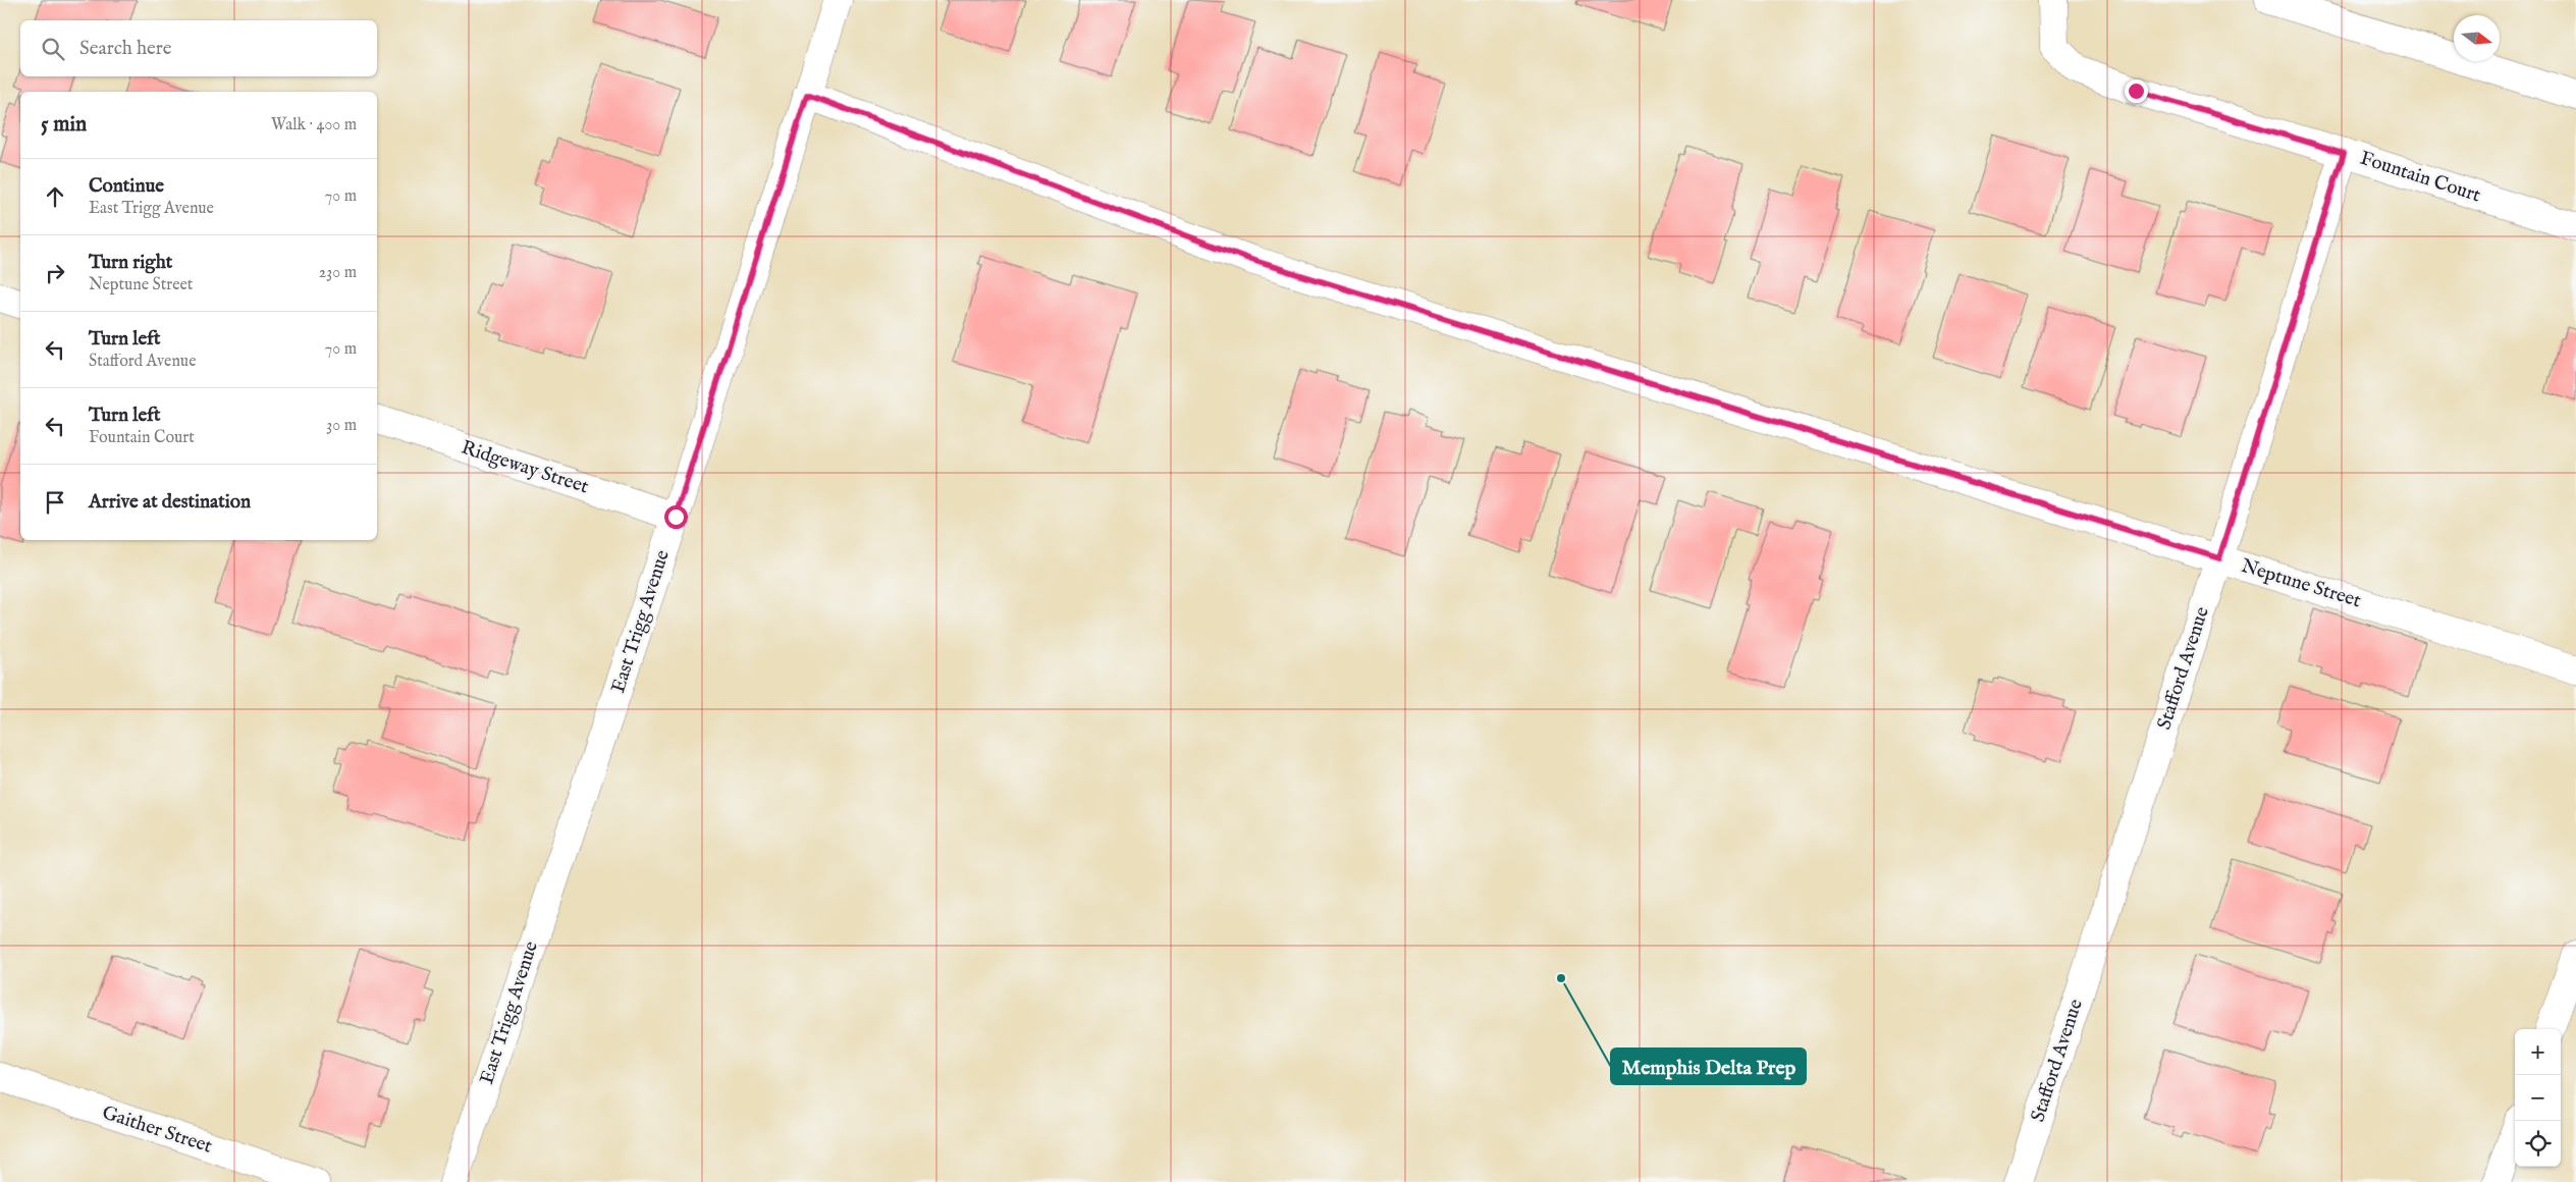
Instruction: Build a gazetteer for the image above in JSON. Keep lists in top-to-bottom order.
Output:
{
  "streets": {
    "street": [
      "Fountain Court",
      "Ridgeway Street",
      "Neptune Street",
      "East Trigg Avenue",
      "Stafford Avenue",
      "Gaither Street"
    ]
  },
  "crossings": [
    ["Fountain Court", "Stafford Avenue"],
    ["Ridgeway Street", "East Trigg Avenue"],
    ["Neptune Street", "East Trigg Avenue"],
    ["Neptune Street", "Stafford Avenue"]
  ],
  "places": ["Memphis Delta Prep"],
  "north": "right",
  "page": {
    "search": "Search here",
    "heading": ["5 min", "Walk · 400 m"],
    "list": [
      ["Continue", "East Trigg Avenue", "70 m"],
      ["Turn right", "Neptune Street", "230 m"],
      ["Turn left", "Stafford Avenue", "70 m"],
      ["Turn left", "Fountain Court", "30 m"],
      "Arrive at destination"
    ],
    "map_buttons": ["+", "−"]
  }
}
